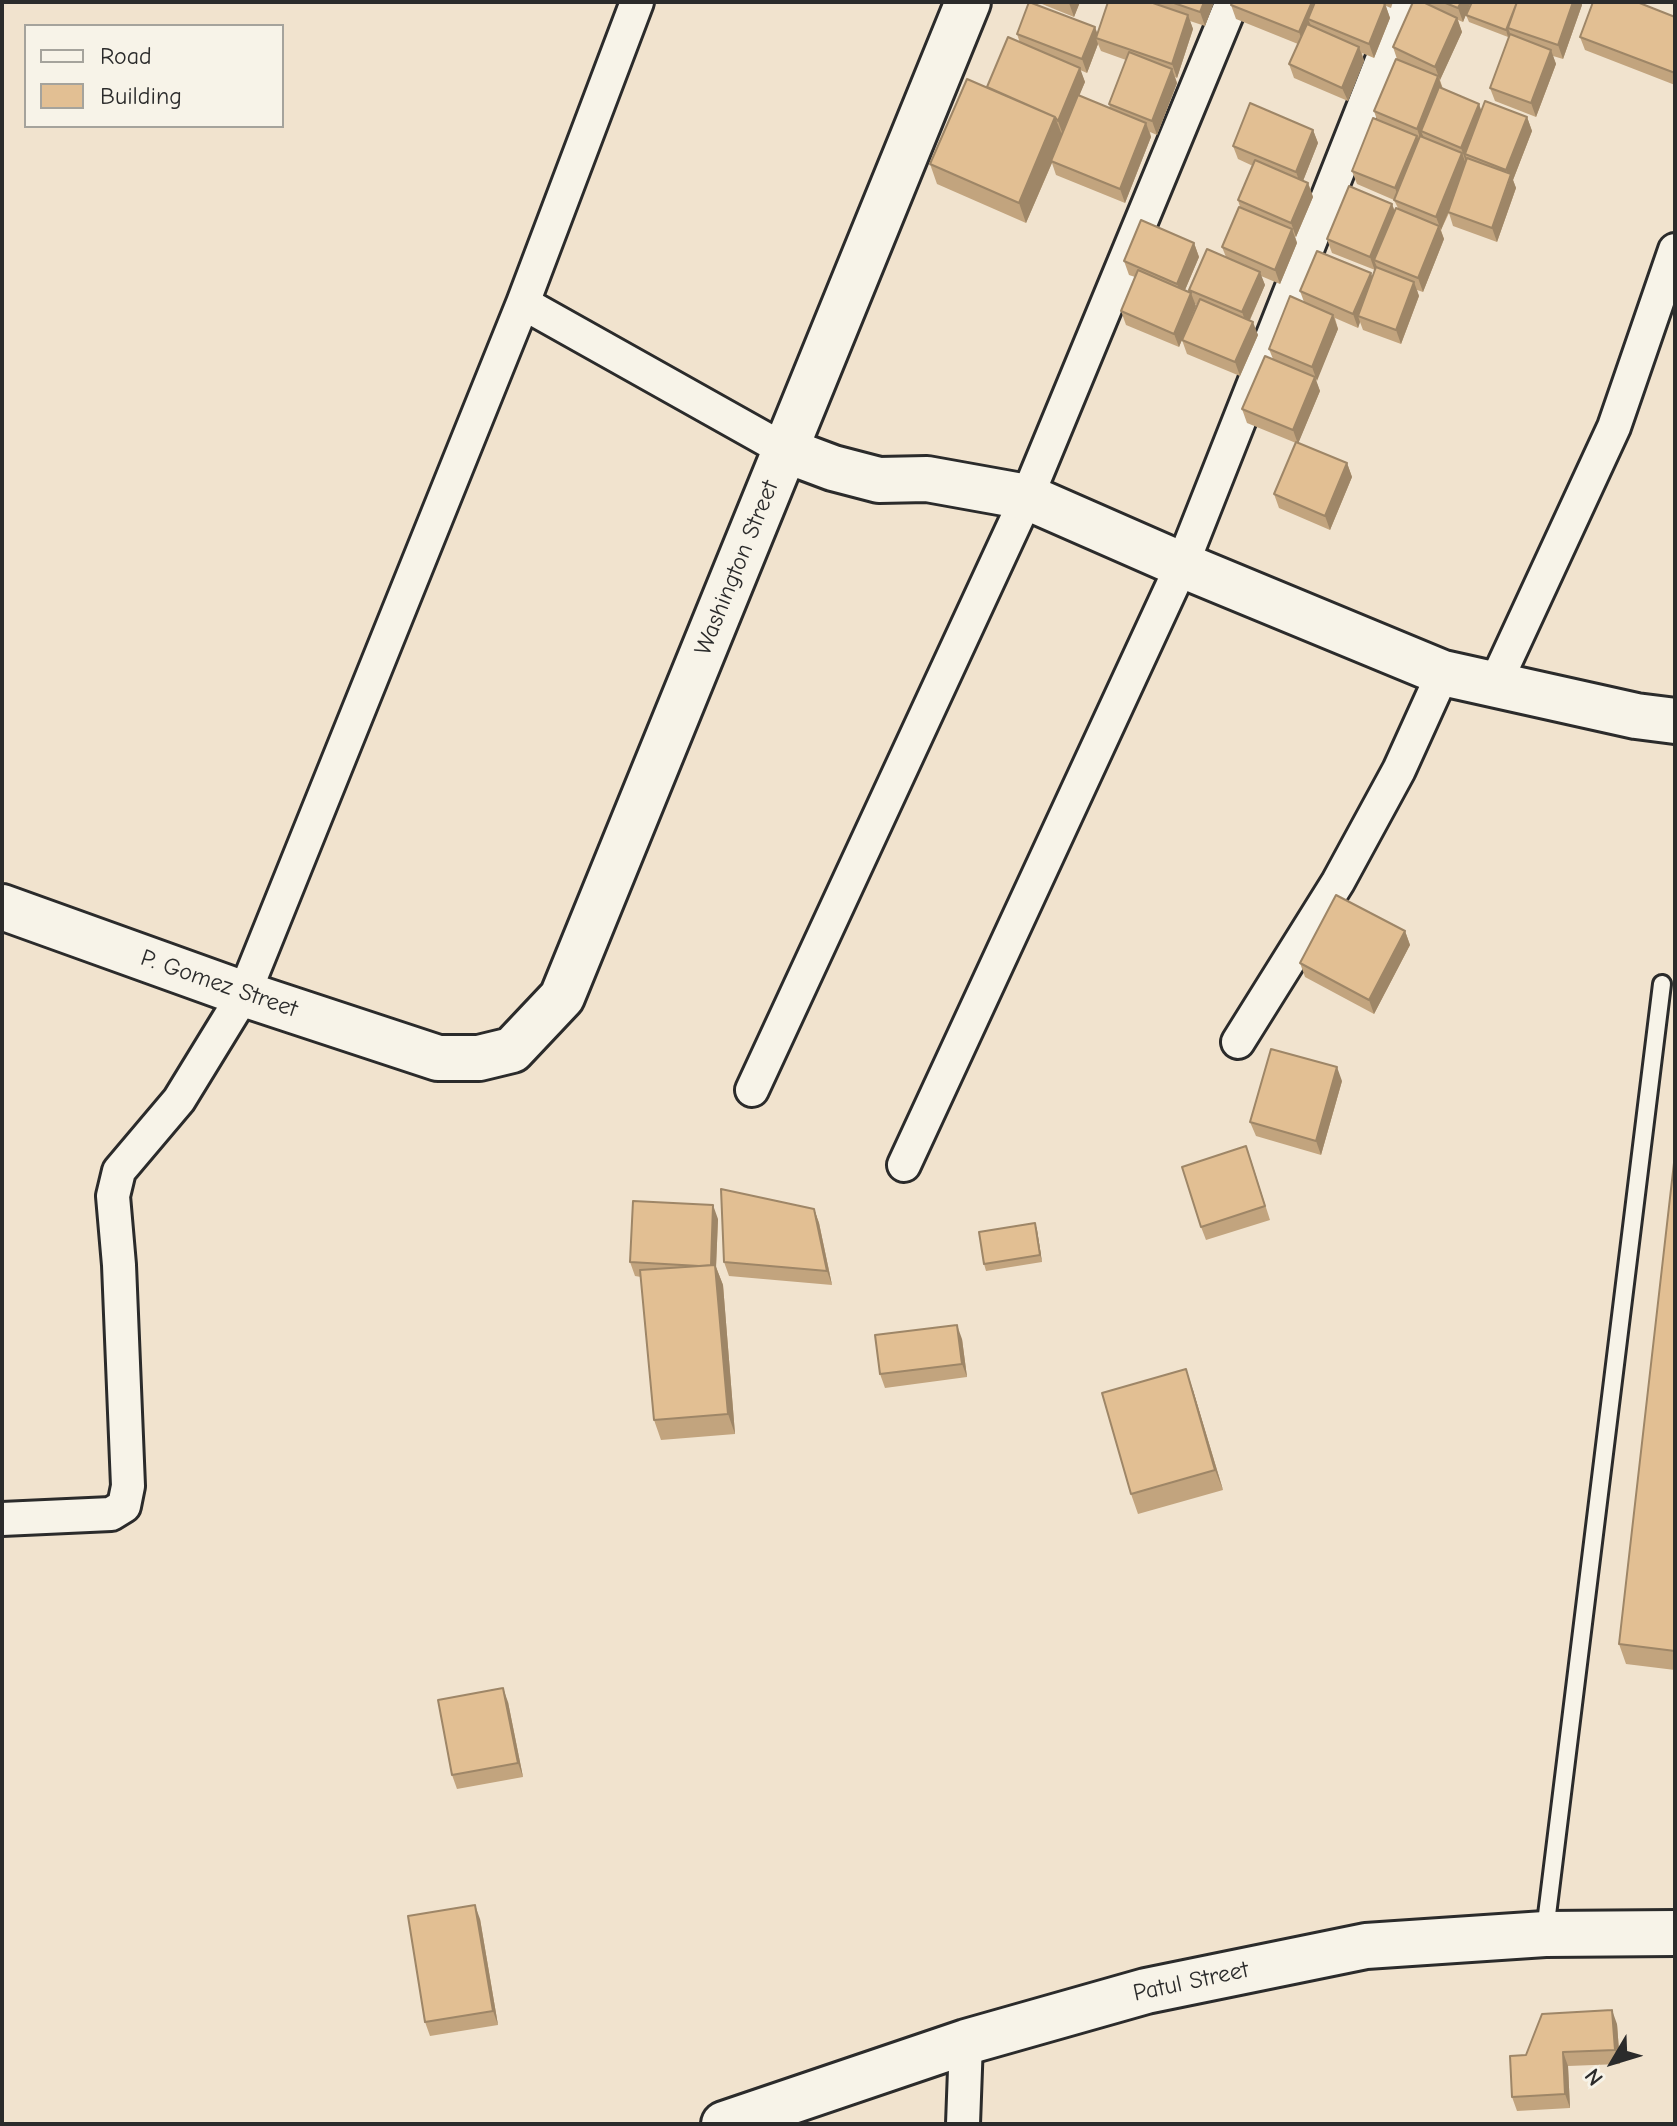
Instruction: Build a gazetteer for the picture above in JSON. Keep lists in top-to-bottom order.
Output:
{
  "streets": {
    "street": ["Washington Street", "P. Gomez Street", "Patul Street"]
  },
  "crossings": [
    ["Washington Street", "P. Gomez Street"]
  ],
  "legend": ["Road", "Building"],
  "north": "bottom left"
}
